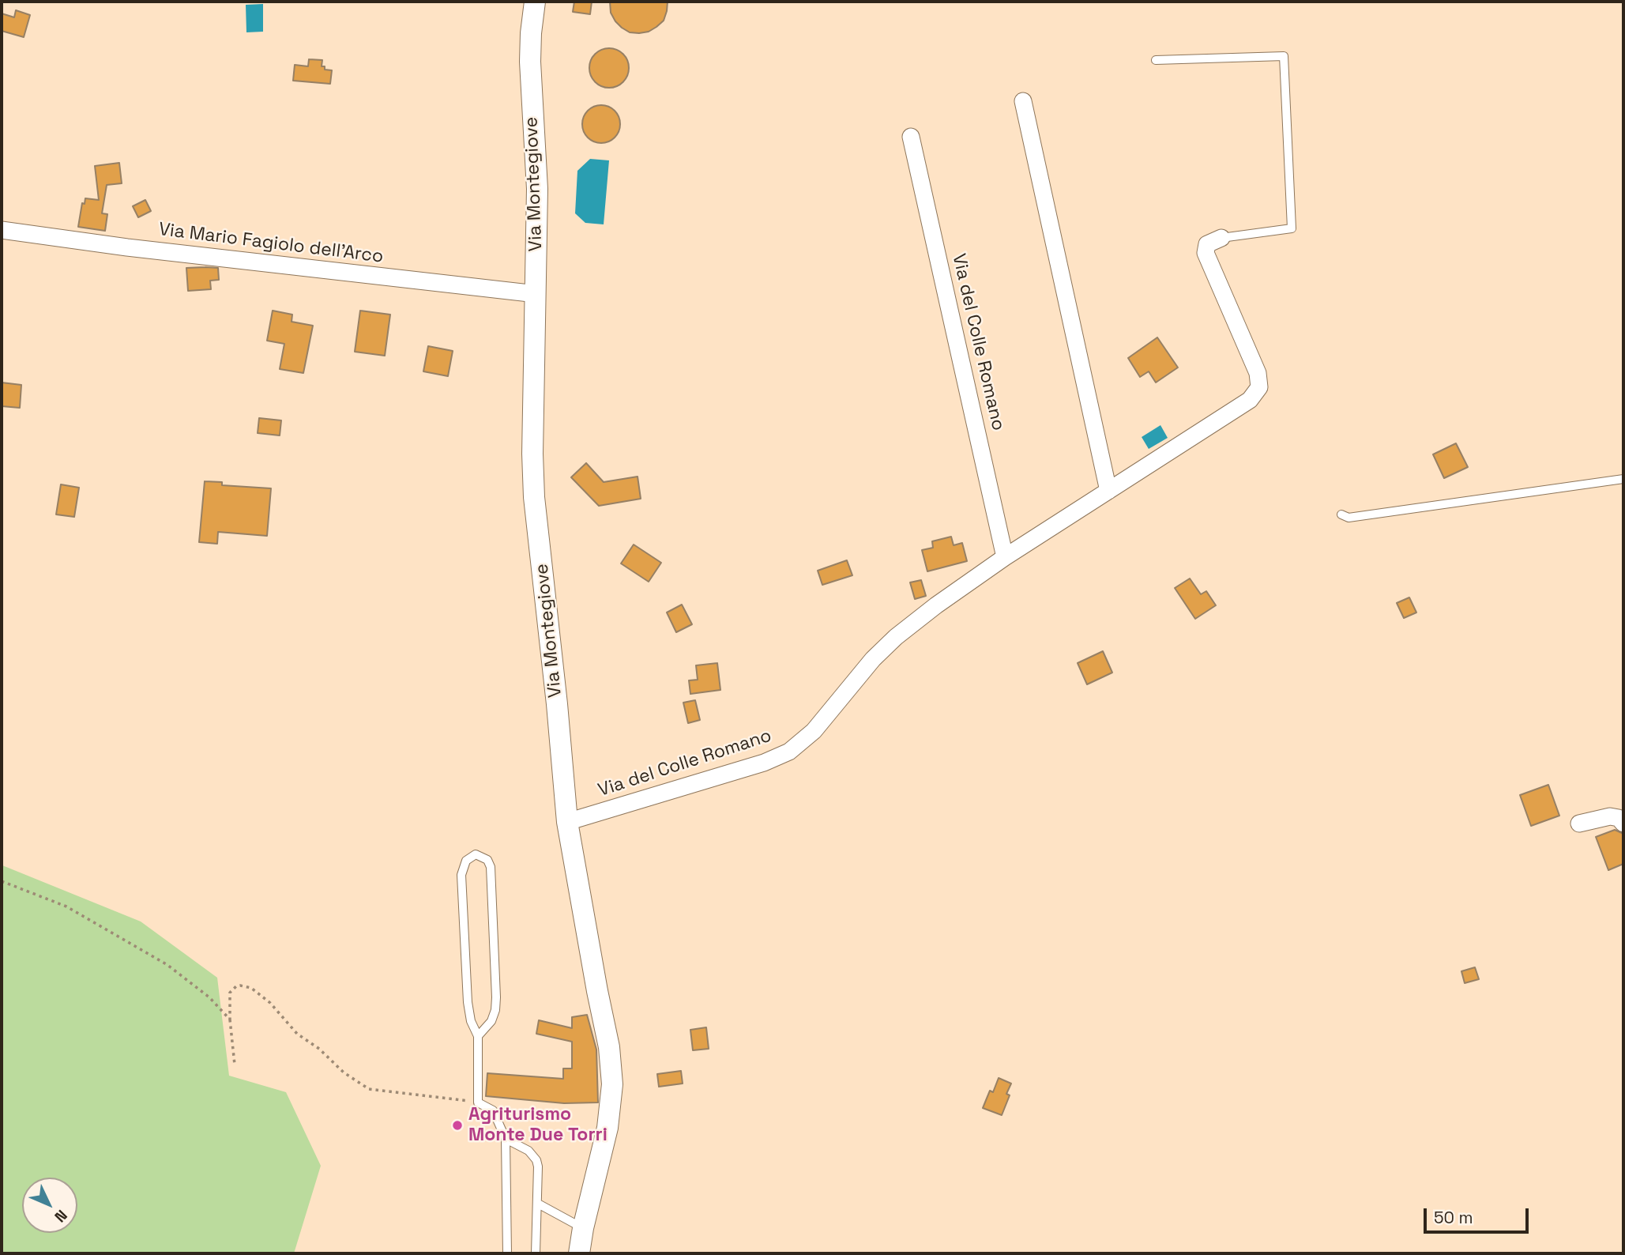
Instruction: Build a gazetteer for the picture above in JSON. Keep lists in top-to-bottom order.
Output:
{
  "streets": {
    "street": ["Via Montegiove", "Via Mario Fagiolo dell'Arco", "Via del Colle Romano"]
  },
  "crossings": [
    ["Via Montegiove", "Via Mario Fagiolo dell'Arco"],
    ["Via Montegiove", "Via del Colle Romano"]
  ],
  "places": ["Agriturismo Monte Due Torri"],
  "scale_bar": "50 m",
  "north": "bottom right"
}
